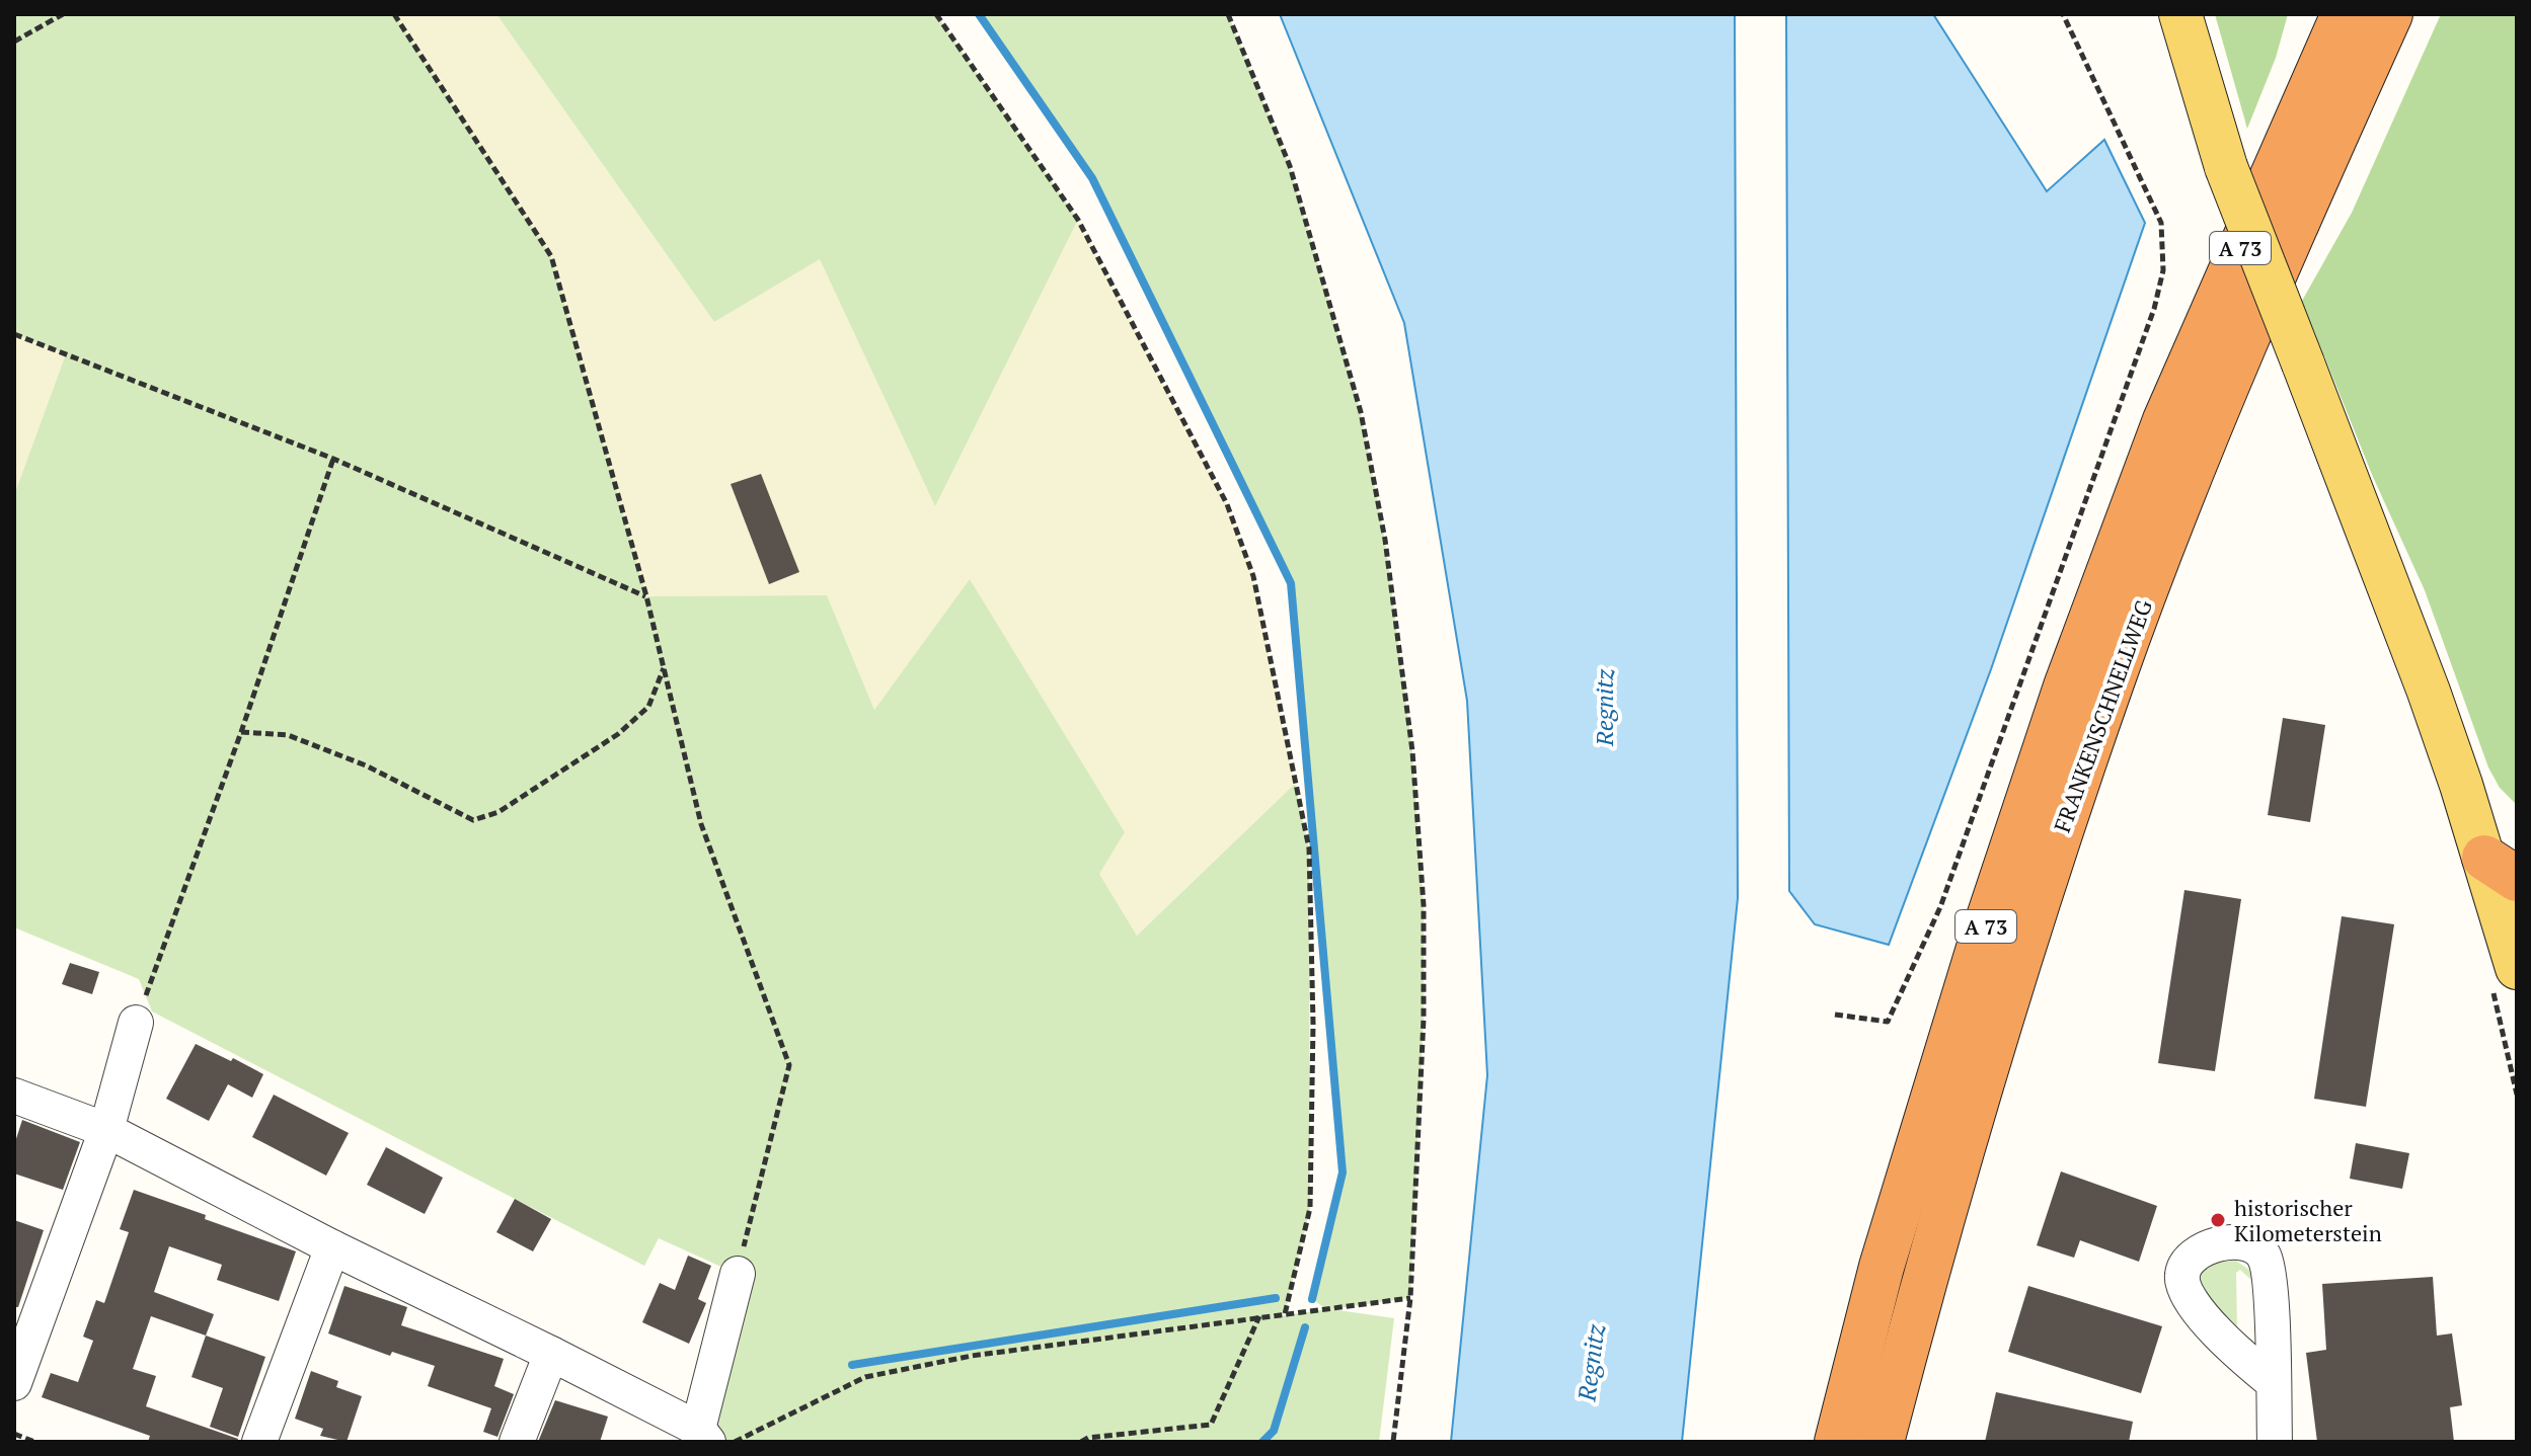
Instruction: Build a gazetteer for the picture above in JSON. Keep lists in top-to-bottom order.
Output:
{
  "streets": {
    "highway": ["A 73", "FRANKENSCHNELLWEG"]
  },
  "water": ["Regnitz"],
  "places": ["historischer Kilometerstein"]
}
